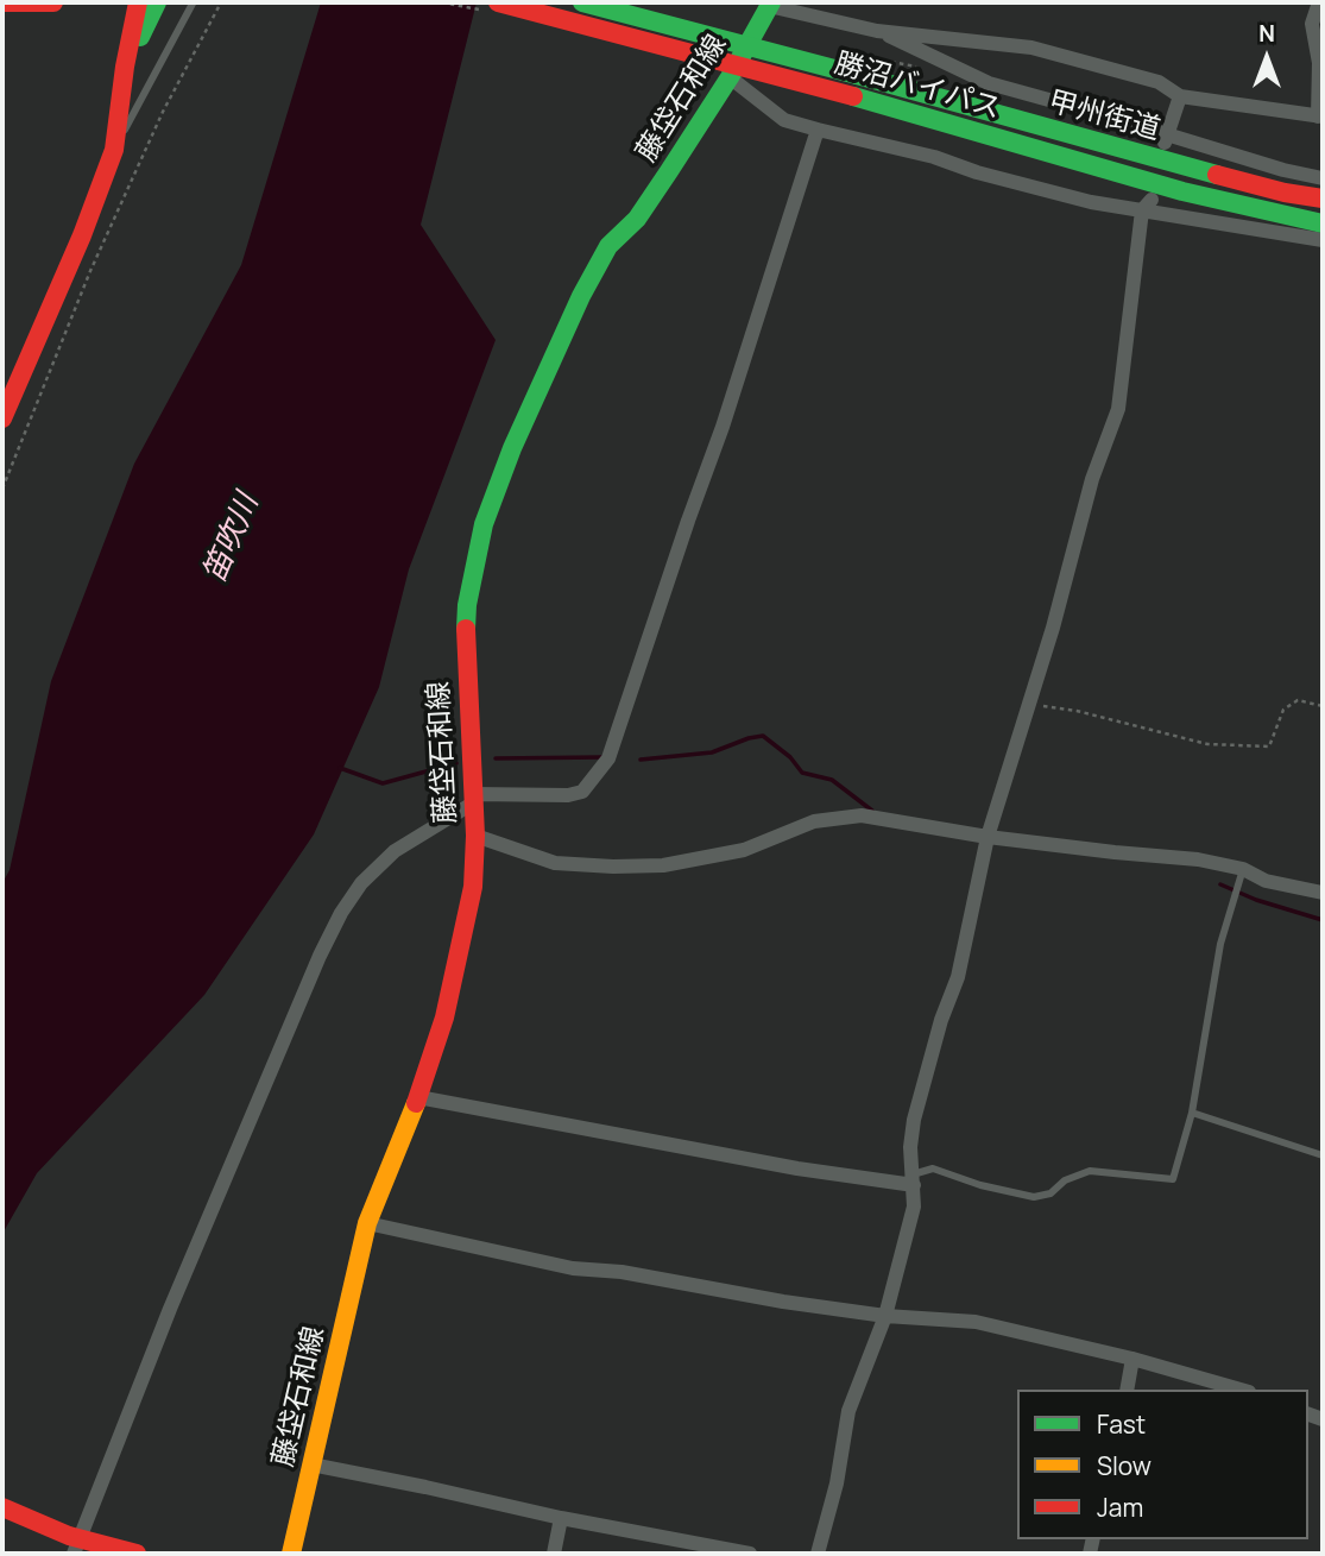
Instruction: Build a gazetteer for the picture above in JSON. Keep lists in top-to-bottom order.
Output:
{
  "streets": {
    "main road": ["勝沼バイパス", "藤垈石和線", "甲州街道"]
  },
  "water": ["笛吹川"],
  "legend": ["Fast", "Slow", "Jam"],
  "north": "top"
}
